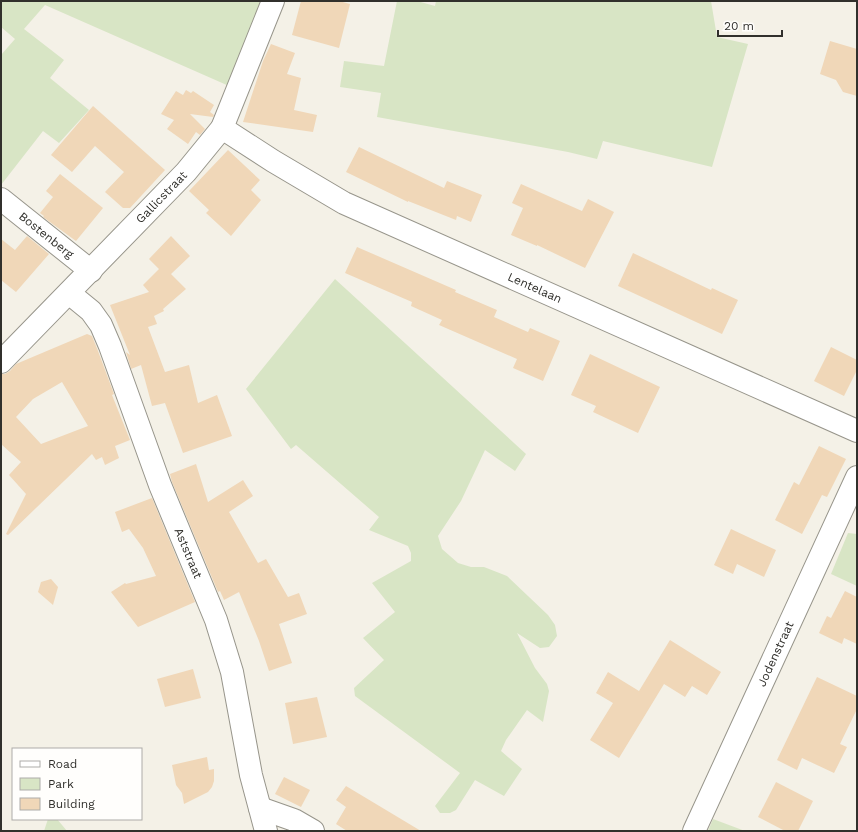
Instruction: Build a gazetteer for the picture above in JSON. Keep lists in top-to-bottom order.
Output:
{
  "streets": {
    "street": [
      "Gallicstraat",
      "Bostenberg",
      "Lentelaan",
      "Aststraat",
      "Jodenstraat"
    ]
  },
  "crossings": [
    ["Gallicstraat", "Bostenberg"],
    ["Gallicstraat", "Lentelaan"],
    ["Gallicstraat", "Aststraat"]
  ],
  "legend": ["Road", "Park", "Building"],
  "scale_bar": "20 m"
}
